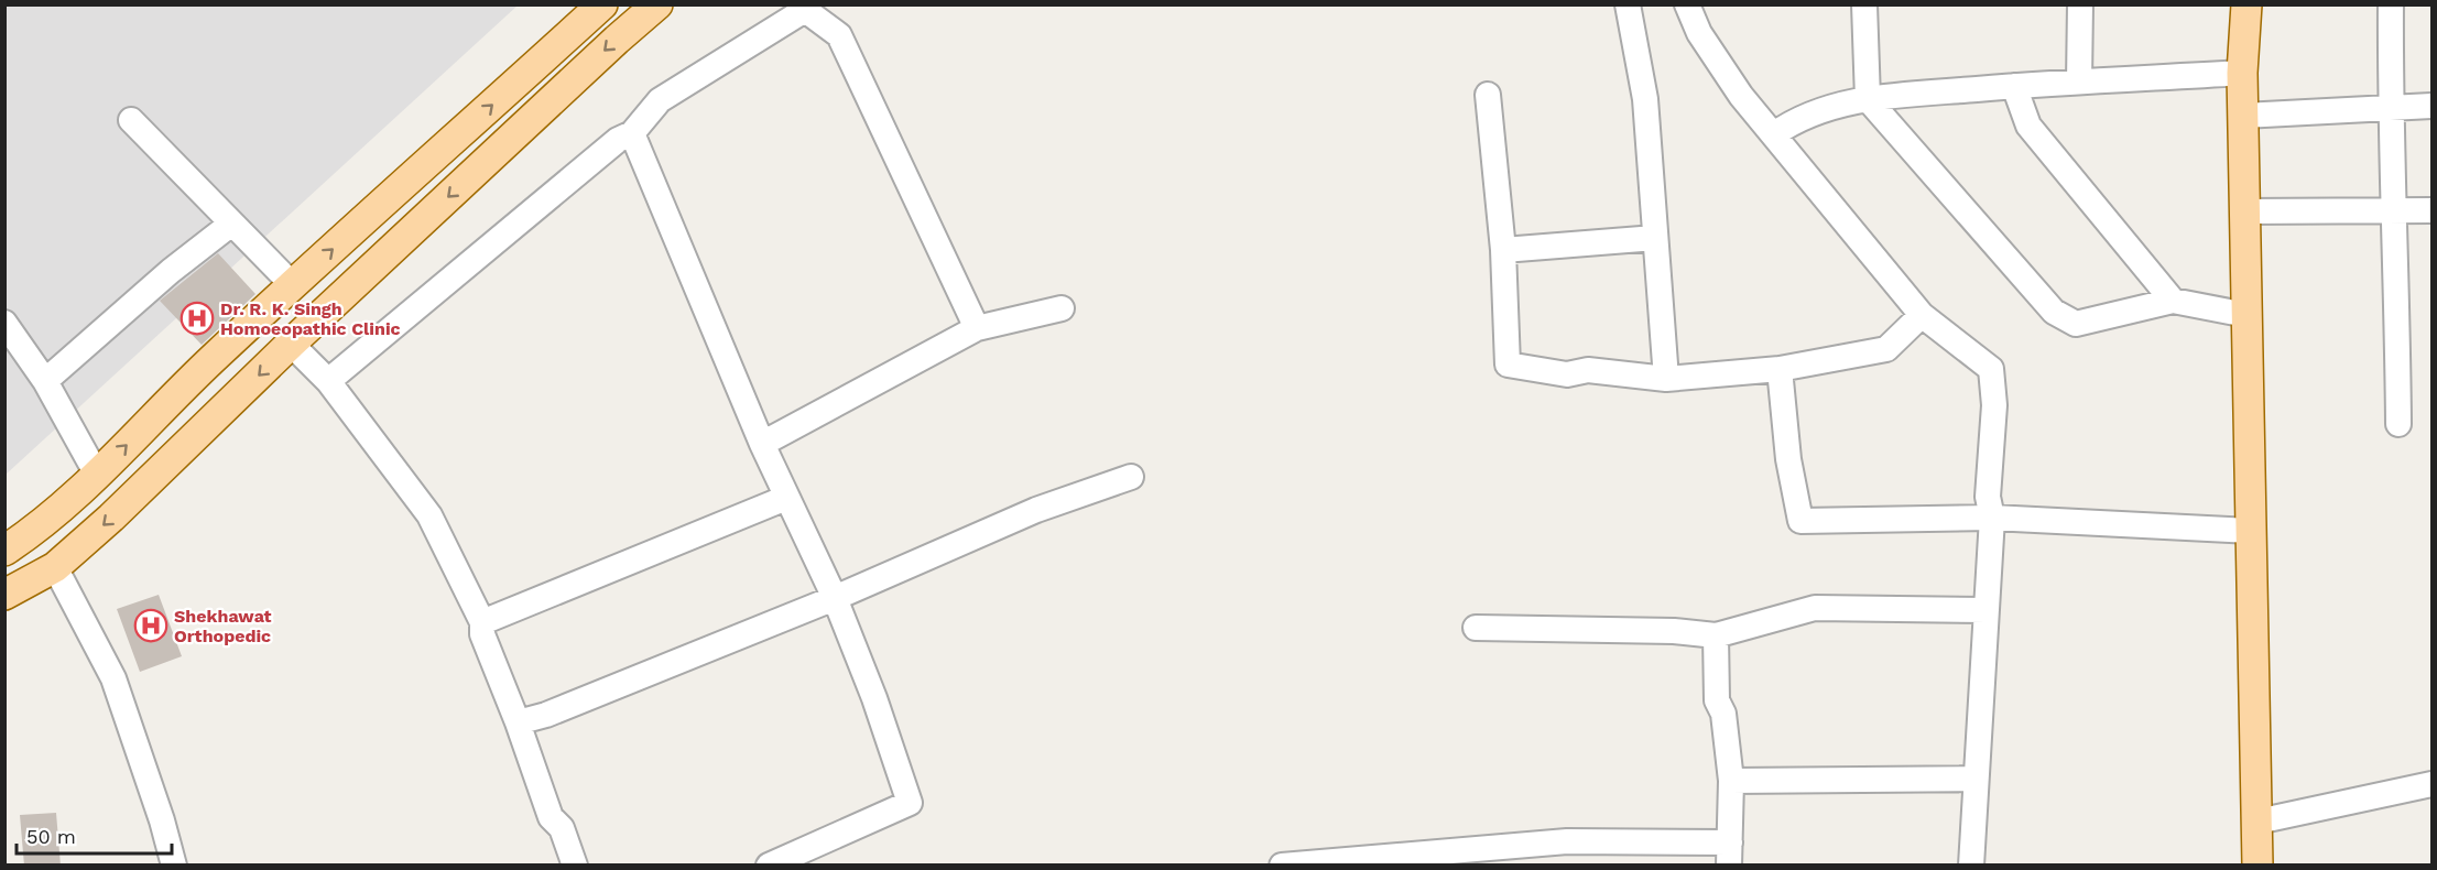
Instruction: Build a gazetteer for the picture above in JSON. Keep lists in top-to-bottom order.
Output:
{
  "places": {
    "hospital": ["Dr. R. K. Singh Homoeopathic Clinic", "Shekhawat Orthopedic"]
  },
  "scale_bar": "50 m"
}
